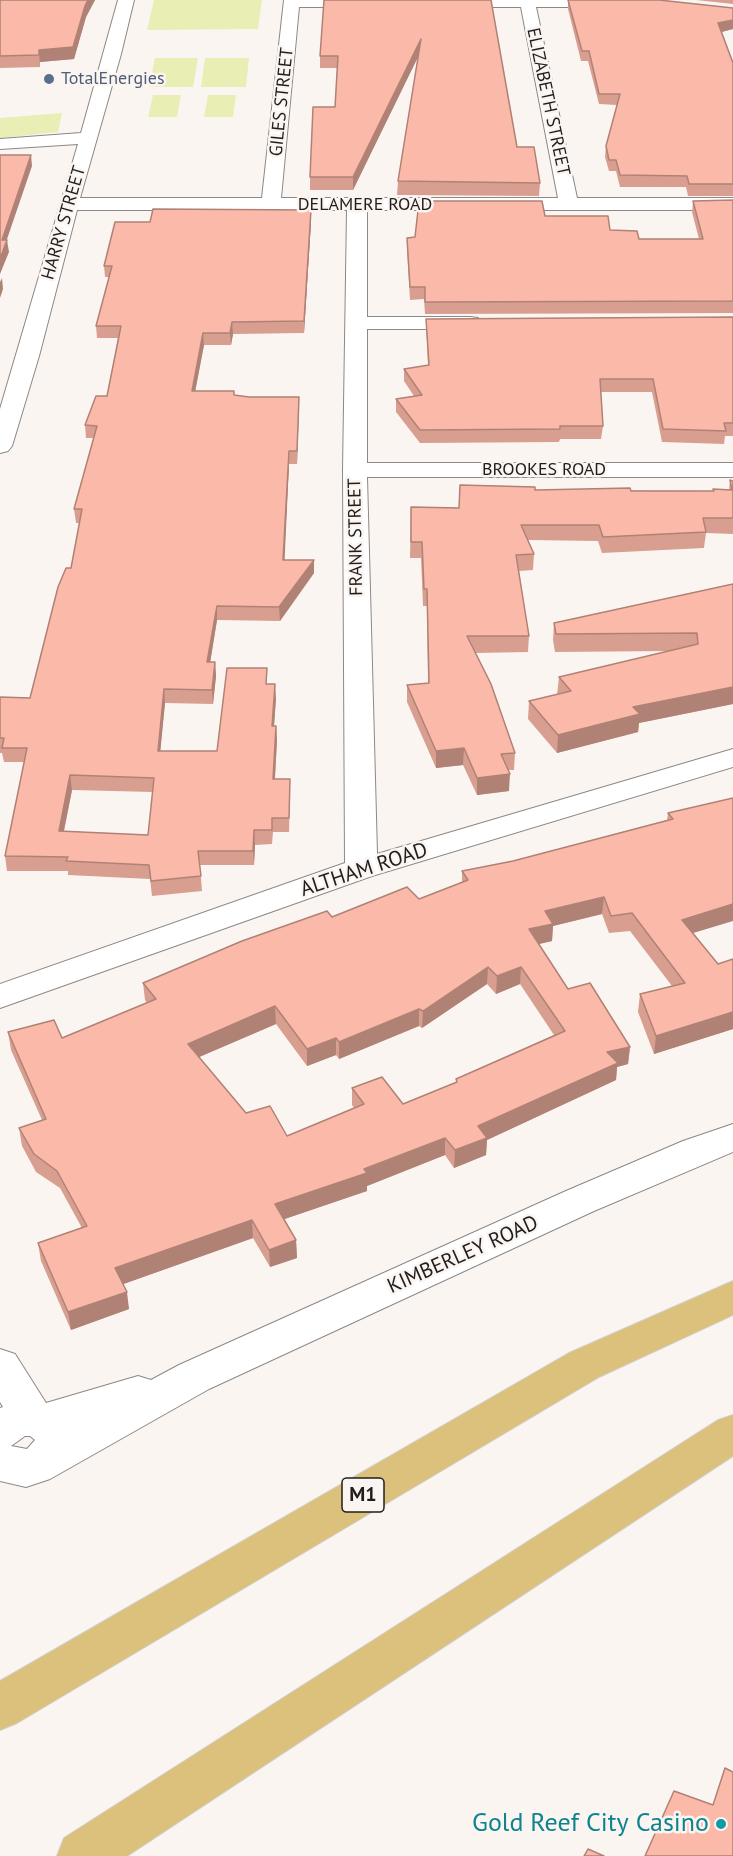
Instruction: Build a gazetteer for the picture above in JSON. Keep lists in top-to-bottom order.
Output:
{
  "streets": {
    "highway": ["M1"],
    "street": [
      "GILES STREET",
      "ELIZABETH STREET",
      "DELAMERE ROAD",
      "HARRY STREET",
      "BROOKES ROAD",
      "FRANK STREET",
      "ALTHAM ROAD",
      "KIMBERLEY ROAD"
    ]
  },
  "crossings": [
    ["GILES STREET", "DELAMERE ROAD"],
    ["ELIZABETH STREET", "DELAMERE ROAD"],
    ["DELAMERE ROAD", "HARRY STREET"],
    ["DELAMERE ROAD", "FRANK STREET"],
    ["BROOKES ROAD", "FRANK STREET"],
    ["FRANK STREET", "ALTHAM ROAD"]
  ],
  "places": ["TotalEnergies", "Gold Reef City Casino"]
}
